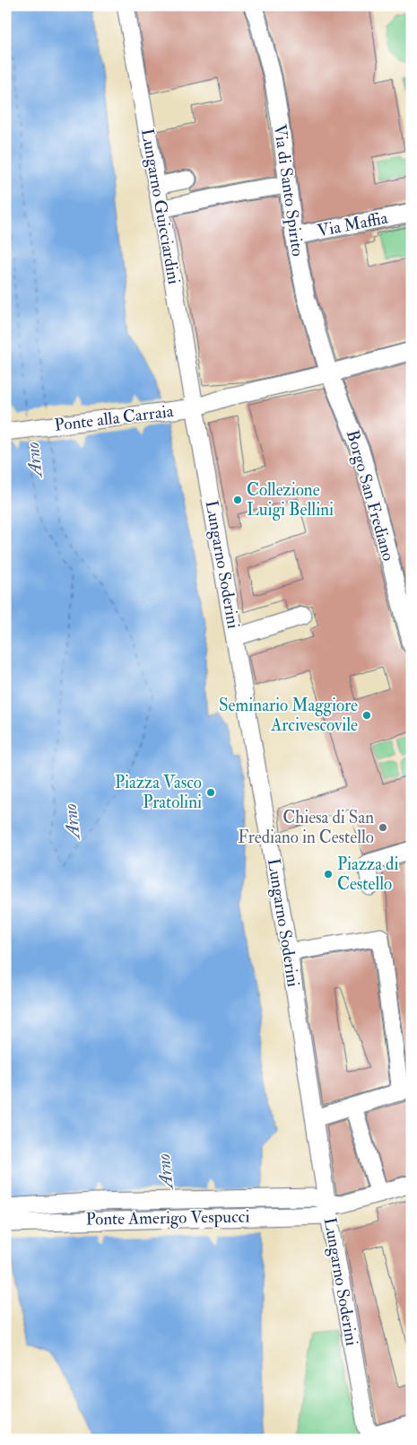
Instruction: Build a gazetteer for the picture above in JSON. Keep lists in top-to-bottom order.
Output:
{
  "streets": {
    "street": [
      "Via di Santo Spirito",
      "Lungarno Guicciardini",
      "Via Maffia",
      "Ponte alla Carraia",
      "Borgo San Frediano",
      "Lungarno Soderini",
      "Ponte Amerigo Vespucci"
    ]
  },
  "crossings": [
    ["Via di Santo Spirito", "Via Maffia"],
    ["Via di Santo Spirito", "Ponte alla Carraia"],
    ["Via di Santo Spirito", "Borgo San Frediano"],
    ["Lungarno Guicciardini", "Ponte alla Carraia"],
    ["Lungarno Guicciardini", "Lungarno Soderini"],
    ["Ponte alla Carraia", "Borgo San Frediano"],
    ["Ponte alla Carraia", "Lungarno Soderini"],
    ["Lungarno Soderini", "Ponte Amerigo Vespucci"]
  ],
  "water": ["Arno"],
  "places": [
    "Collezione Luigi Bellini",
    "Seminario Maggiore Arcivescovile",
    "Piazza Vasco Pratolini",
    "Chiesa di San Frediano in Cestello",
    "Piazza di Cestello"
  ]
}
